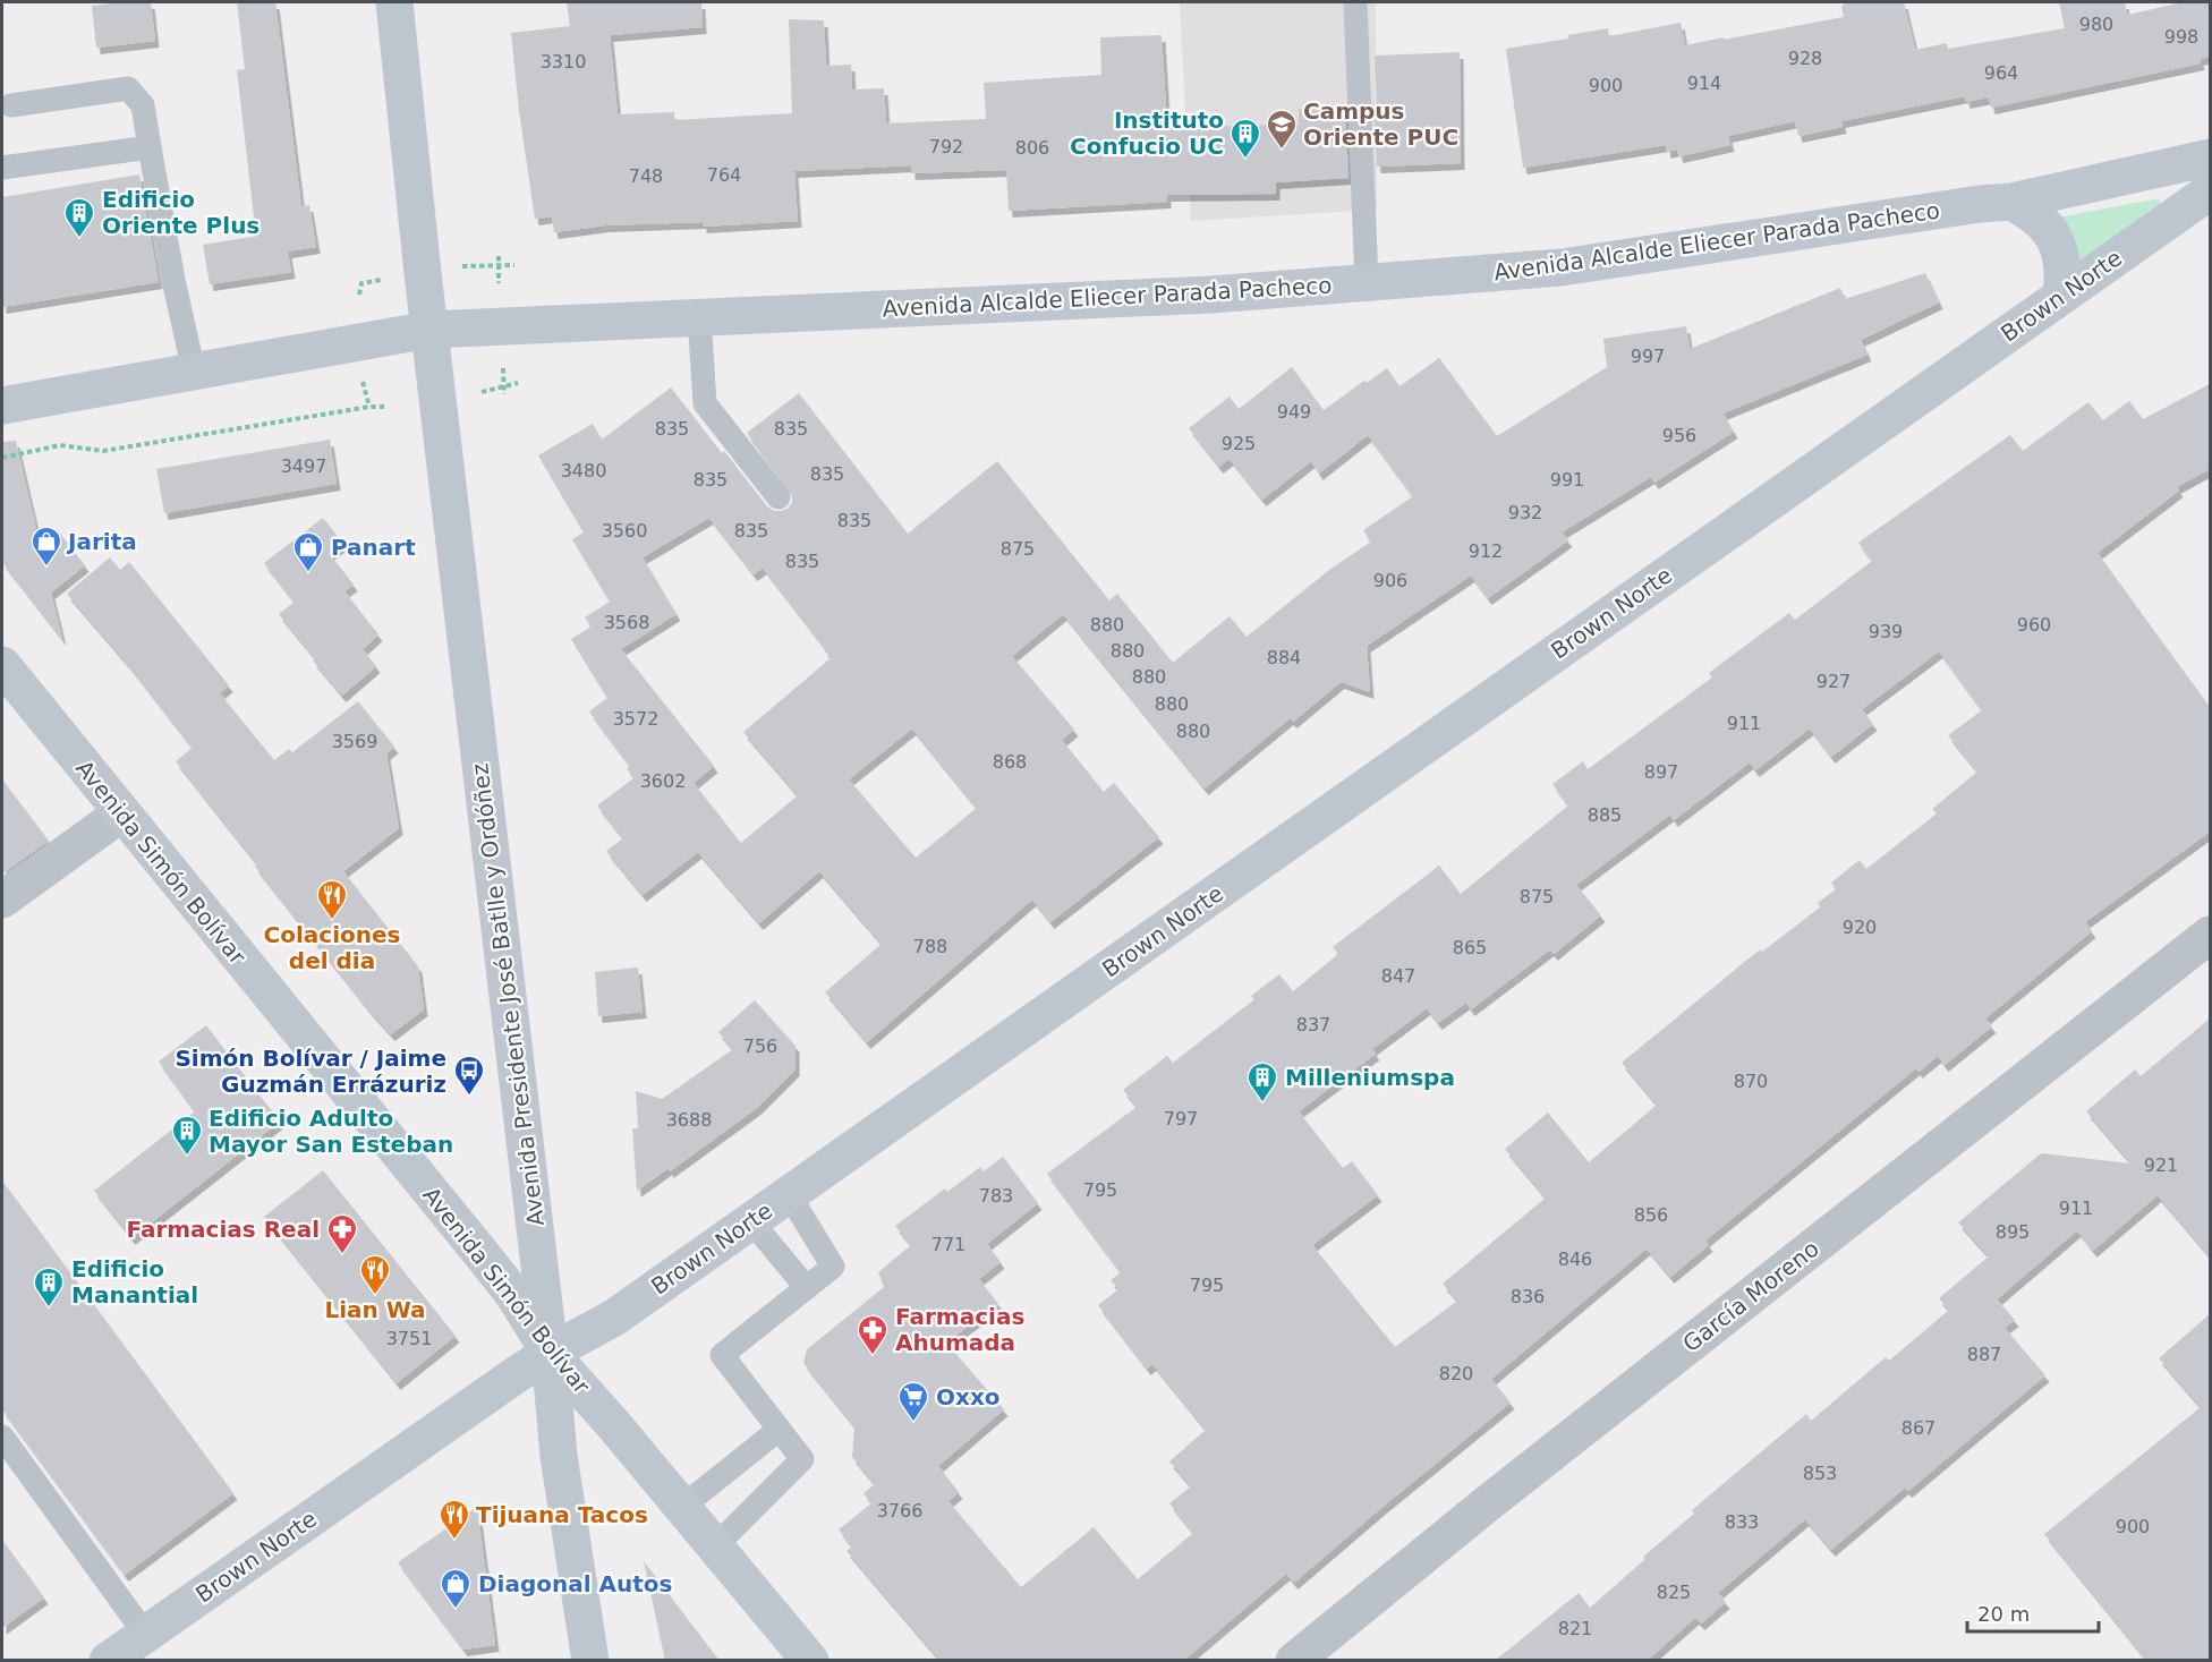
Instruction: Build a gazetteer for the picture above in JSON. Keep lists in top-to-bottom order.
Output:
{
  "streets": {
    "street": [
      "Avenida Alcalde Eliecer Parada Pacheco",
      "Brown Norte",
      "Avenida Simón Bolívar",
      "Avenida Presidente José Batlle y Ordóñez",
      "García Moreno"
    ]
  },
  "crossings": [
    ["Avenida Alcalde Eliecer Parada Pacheco", "Avenida Presidente José Batlle y Ordóñez"],
    ["Brown Norte", "Avenida Simón Bolívar"],
    ["Brown Norte", "Avenida Presidente José Batlle y Ordóñez"],
    ["Avenida Simón Bolívar", "Avenida Presidente José Batlle y Ordóñez"]
  ],
  "places": {
    "school or university": ["Campus Oriente PUC"],
    "building": [
      "Instituto Confucio UC",
      "Edificio Oriente Plus",
      "Milleniumspa",
      "Edificio Adulto Mayor San Esteban",
      "Edificio Manantial"
    ],
    "shop": ["Jarita", "Panart", "Diagonal Autos"],
    "restaurant": ["Colaciones del dia", "Lian Wa", "Tijuana Tacos"],
    "bus stop": ["Simón Bolívar / Jaime Guzmán Errázuriz"],
    "pharmacy": ["Farmacias Real", "Farmacias Ahumada"],
    "supermarket": ["Oxxo"]
  },
  "house_numbers": [
    "980",
    "998",
    "928",
    "3310",
    "964",
    "914",
    "900",
    "792",
    "806",
    "764",
    "748",
    "997",
    "949",
    "835",
    "835",
    "956",
    "925",
    "3497",
    "3480",
    "835",
    "835",
    "991",
    "932",
    "835",
    "3560",
    "835",
    "875",
    "912",
    "835",
    "906",
    "3568",
    "880",
    "960",
    "939",
    "880",
    "884",
    "880",
    "927",
    "880",
    "3572",
    "911",
    "880",
    "3569",
    "868",
    "897",
    "3602",
    "885",
    "875",
    "920",
    "788",
    "865",
    "847",
    "837",
    "756",
    "870",
    "797",
    "3688",
    "921",
    "795",
    "783",
    "911",
    "856",
    "895",
    "771",
    "846",
    "795",
    "836",
    "3751",
    "887",
    "820",
    "867",
    "853",
    "3766",
    "833",
    "900",
    "825",
    "821"
  ],
  "scale_bar": "20 m"
}
